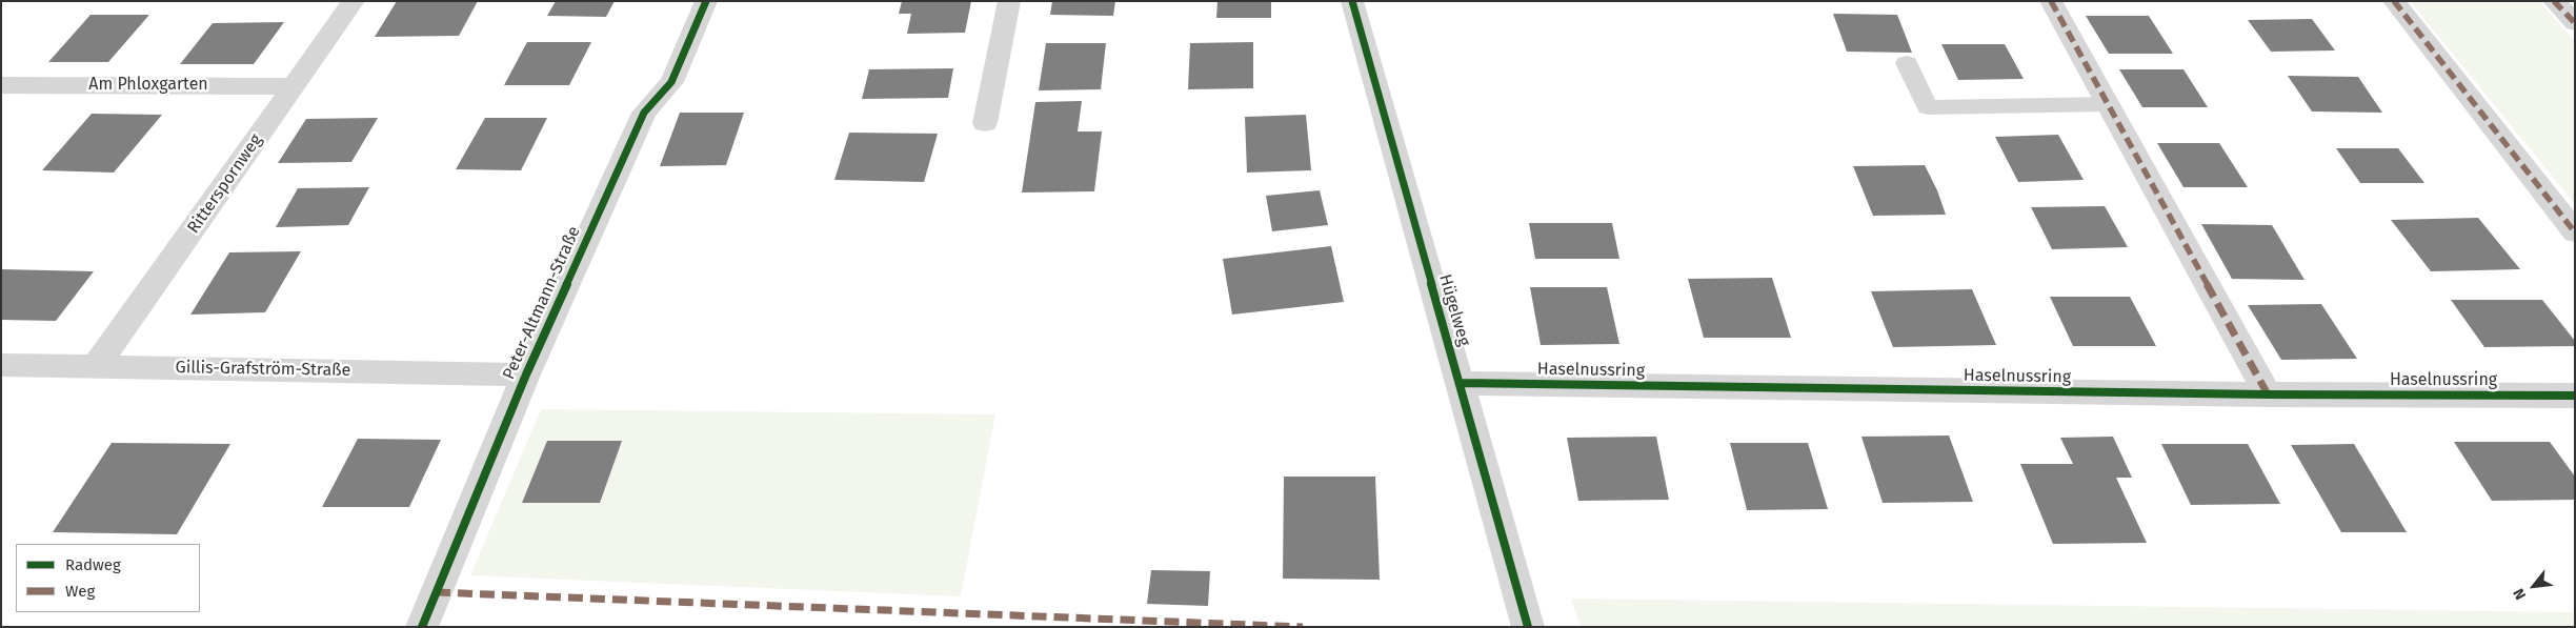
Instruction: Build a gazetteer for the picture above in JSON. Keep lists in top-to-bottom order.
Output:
{
  "streets": {
    "street": [
      "Am Phloxgarten",
      "Ritterspornweg",
      "Peter-Altmann-Straße",
      "Hügelweg",
      "Gillis-Grafström-Straße",
      "Haselnussring"
    ]
  },
  "crossings": [
    ["Am Phloxgarten", "Ritterspornweg"],
    ["Ritterspornweg", "Gillis-Grafström-Straße"],
    ["Peter-Altmann-Straße", "Gillis-Grafström-Straße"],
    ["Hügelweg", "Haselnussring"]
  ],
  "legend": ["Radweg", "Weg"],
  "north": "bottom left"
}
